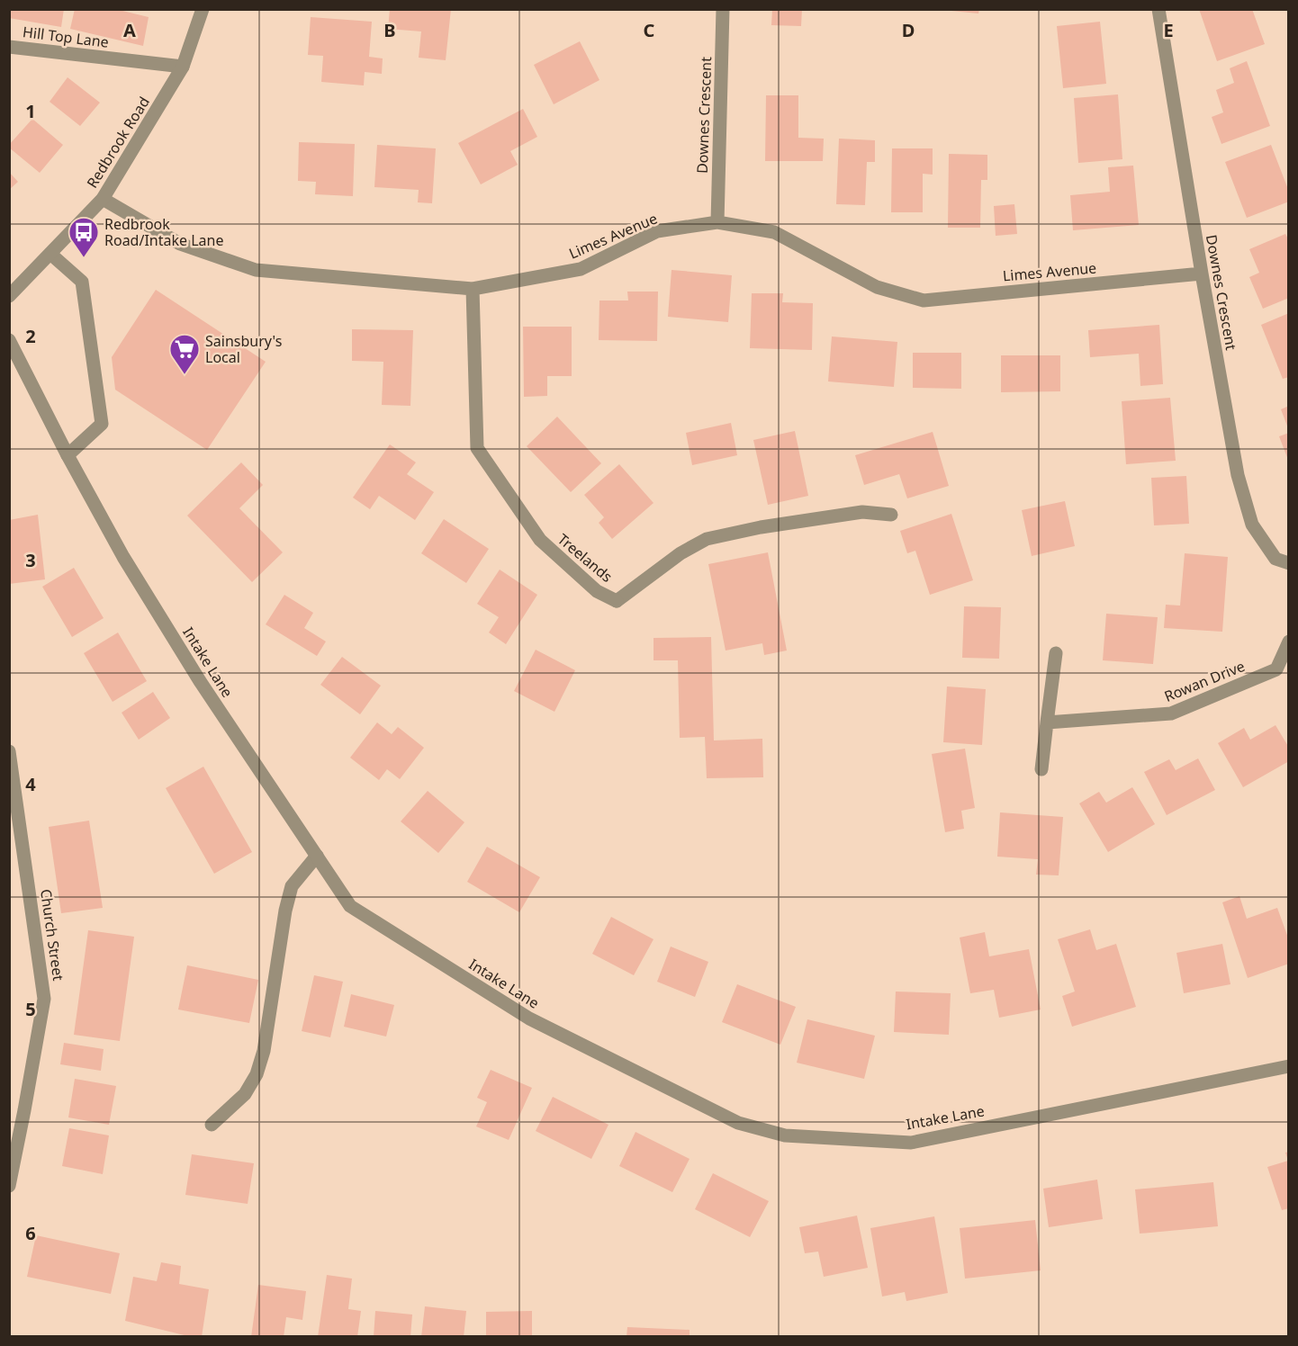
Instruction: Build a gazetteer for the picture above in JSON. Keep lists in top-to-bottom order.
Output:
{
  "streets": {
    "street": [
      "Hill Top Lane",
      "Downes Crescent",
      "Redbrook Road",
      "Limes Avenue",
      "Treelands",
      "Intake Lane",
      "Rowan Drive",
      "Church Street"
    ]
  },
  "crossings": [
    ["Hill Top Lane", "Redbrook Road"],
    ["Downes Crescent", "Limes Avenue"],
    ["Redbrook Road", "Limes Avenue"],
    ["Limes Avenue", "Treelands"]
  ],
  "places": {
    "bus stop": ["Redbrook Road/Intake Lane"],
    "supermarket": ["Sainsbury's Local"]
  },
  "grid": {
    "columns": [
      "A",
      "B",
      "C",
      "D",
      "E"
    ],
    "rows": [
      "1",
      "2",
      "3",
      "4",
      "5",
      "6"
    ]
  }
}
